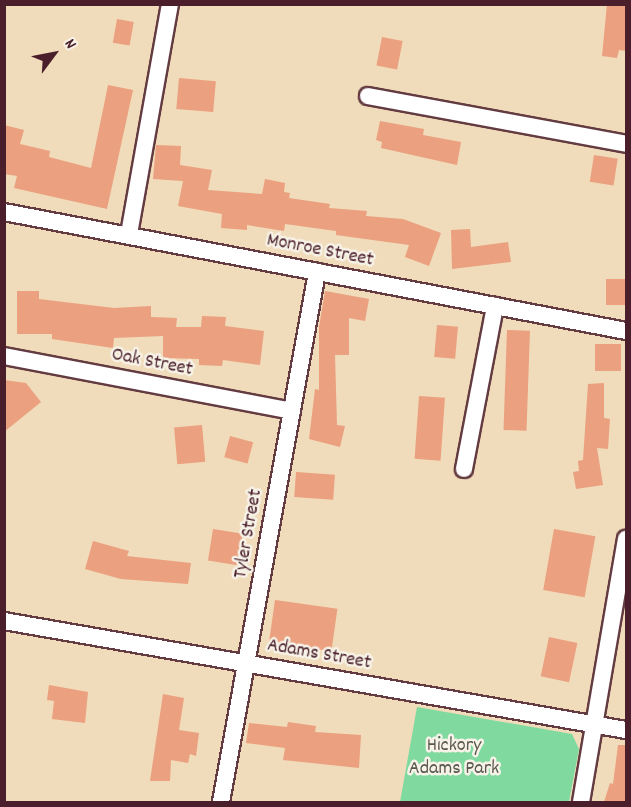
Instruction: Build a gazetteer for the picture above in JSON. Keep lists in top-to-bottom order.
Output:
{
  "streets": {
    "street": [
      "Monroe Street",
      "Oak Street",
      "Tyler Street",
      "Adams Street"
    ]
  },
  "crossings": [
    ["Monroe Street", "Tyler Street"],
    ["Oak Street", "Tyler Street"],
    ["Tyler Street", "Adams Street"]
  ],
  "parks": ["Hickory Adams Park"],
  "north": "top right"
}
